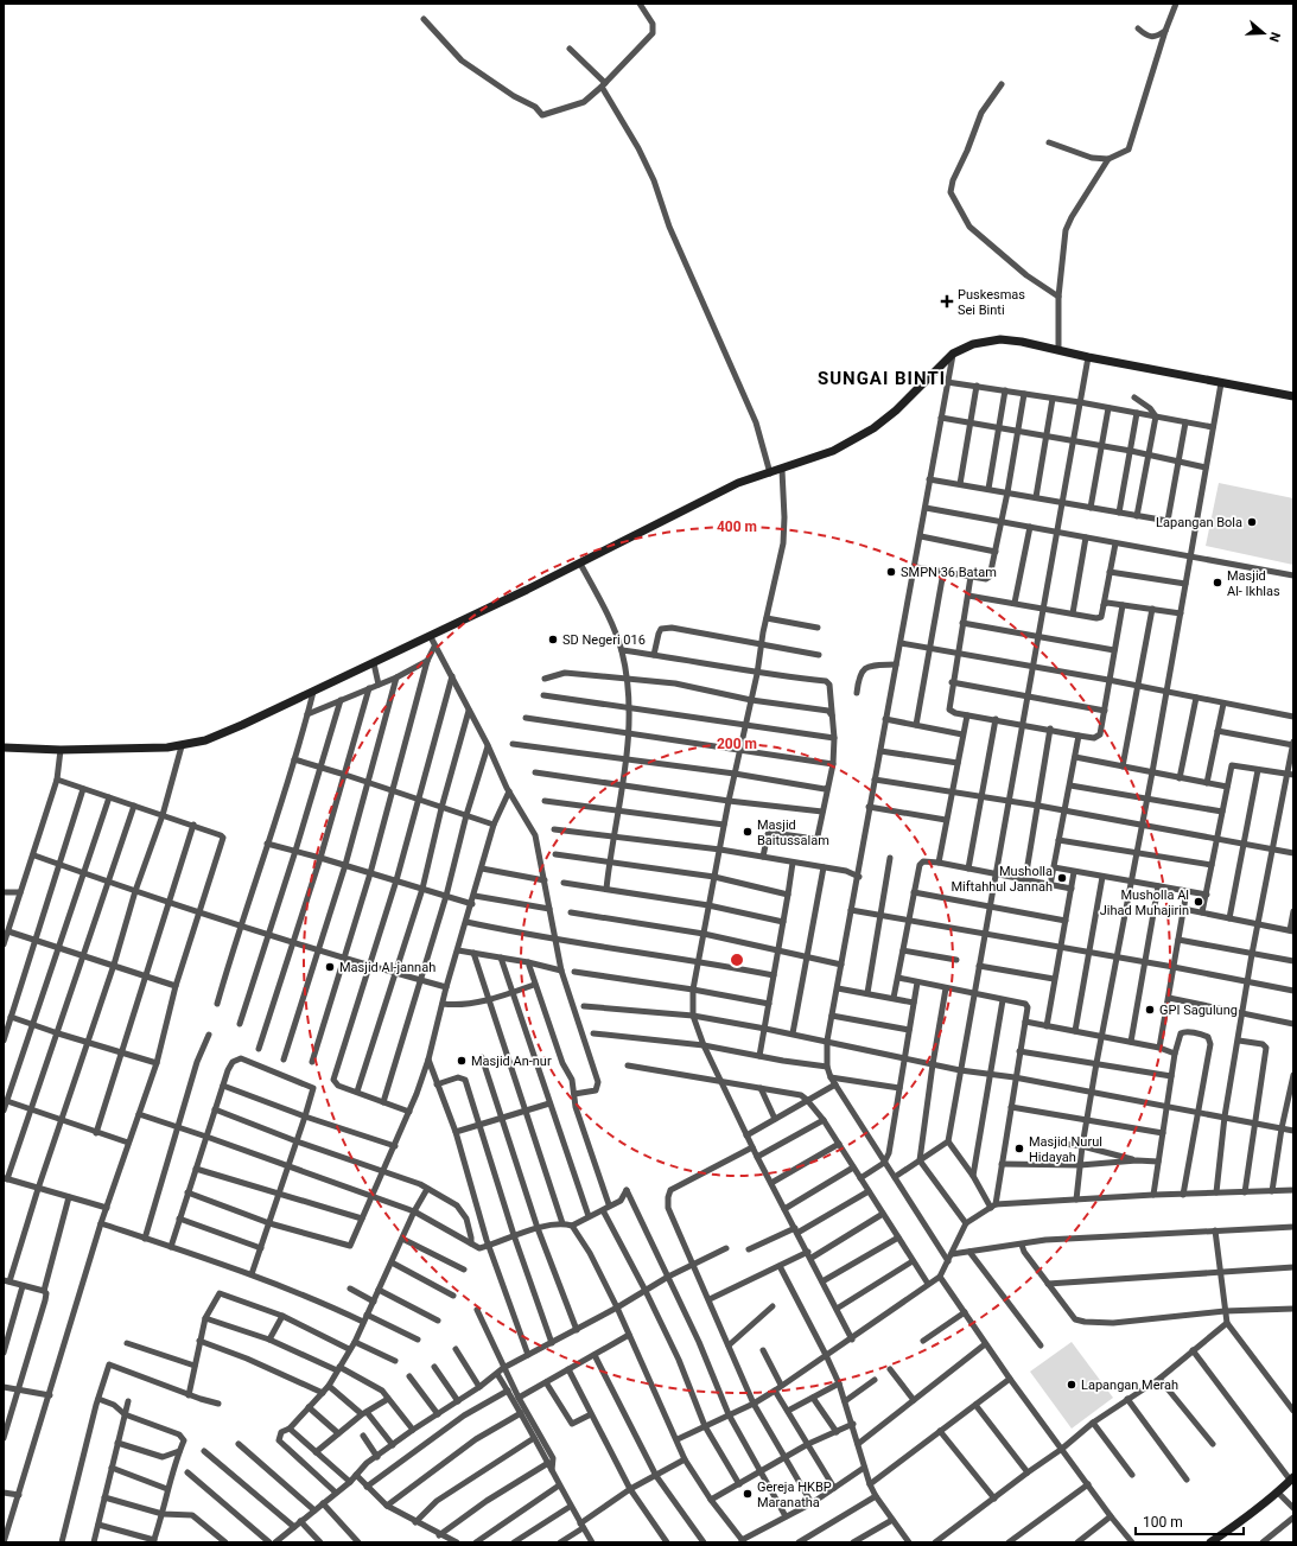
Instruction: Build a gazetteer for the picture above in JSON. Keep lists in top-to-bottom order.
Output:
{
  "districts": ["SUNGAI BINTI"],
  "places": {
    "health": ["Puskesmas Sei Binti"],
    "other": [
      "Lapangan Bola",
      "SMPN 36 Batam",
      "Masjid Al- Ikhlas",
      "SD Negeri 016",
      "Masjid Baitussalam",
      "Musholla Miftahhul Jannah",
      "Musholla Al Jihad Muhajirin",
      "Masjid Al-jannah",
      "GPI Sagulung",
      "Masjid An-nur",
      "Masjid Nurul Hidayah",
      "Lapangan Merah",
      "Gereja HKBP Maranatha"
    ]
  },
  "scale_bar": "100 m",
  "north": "right",
  "rings": ["400 m", "200 m"]
}
